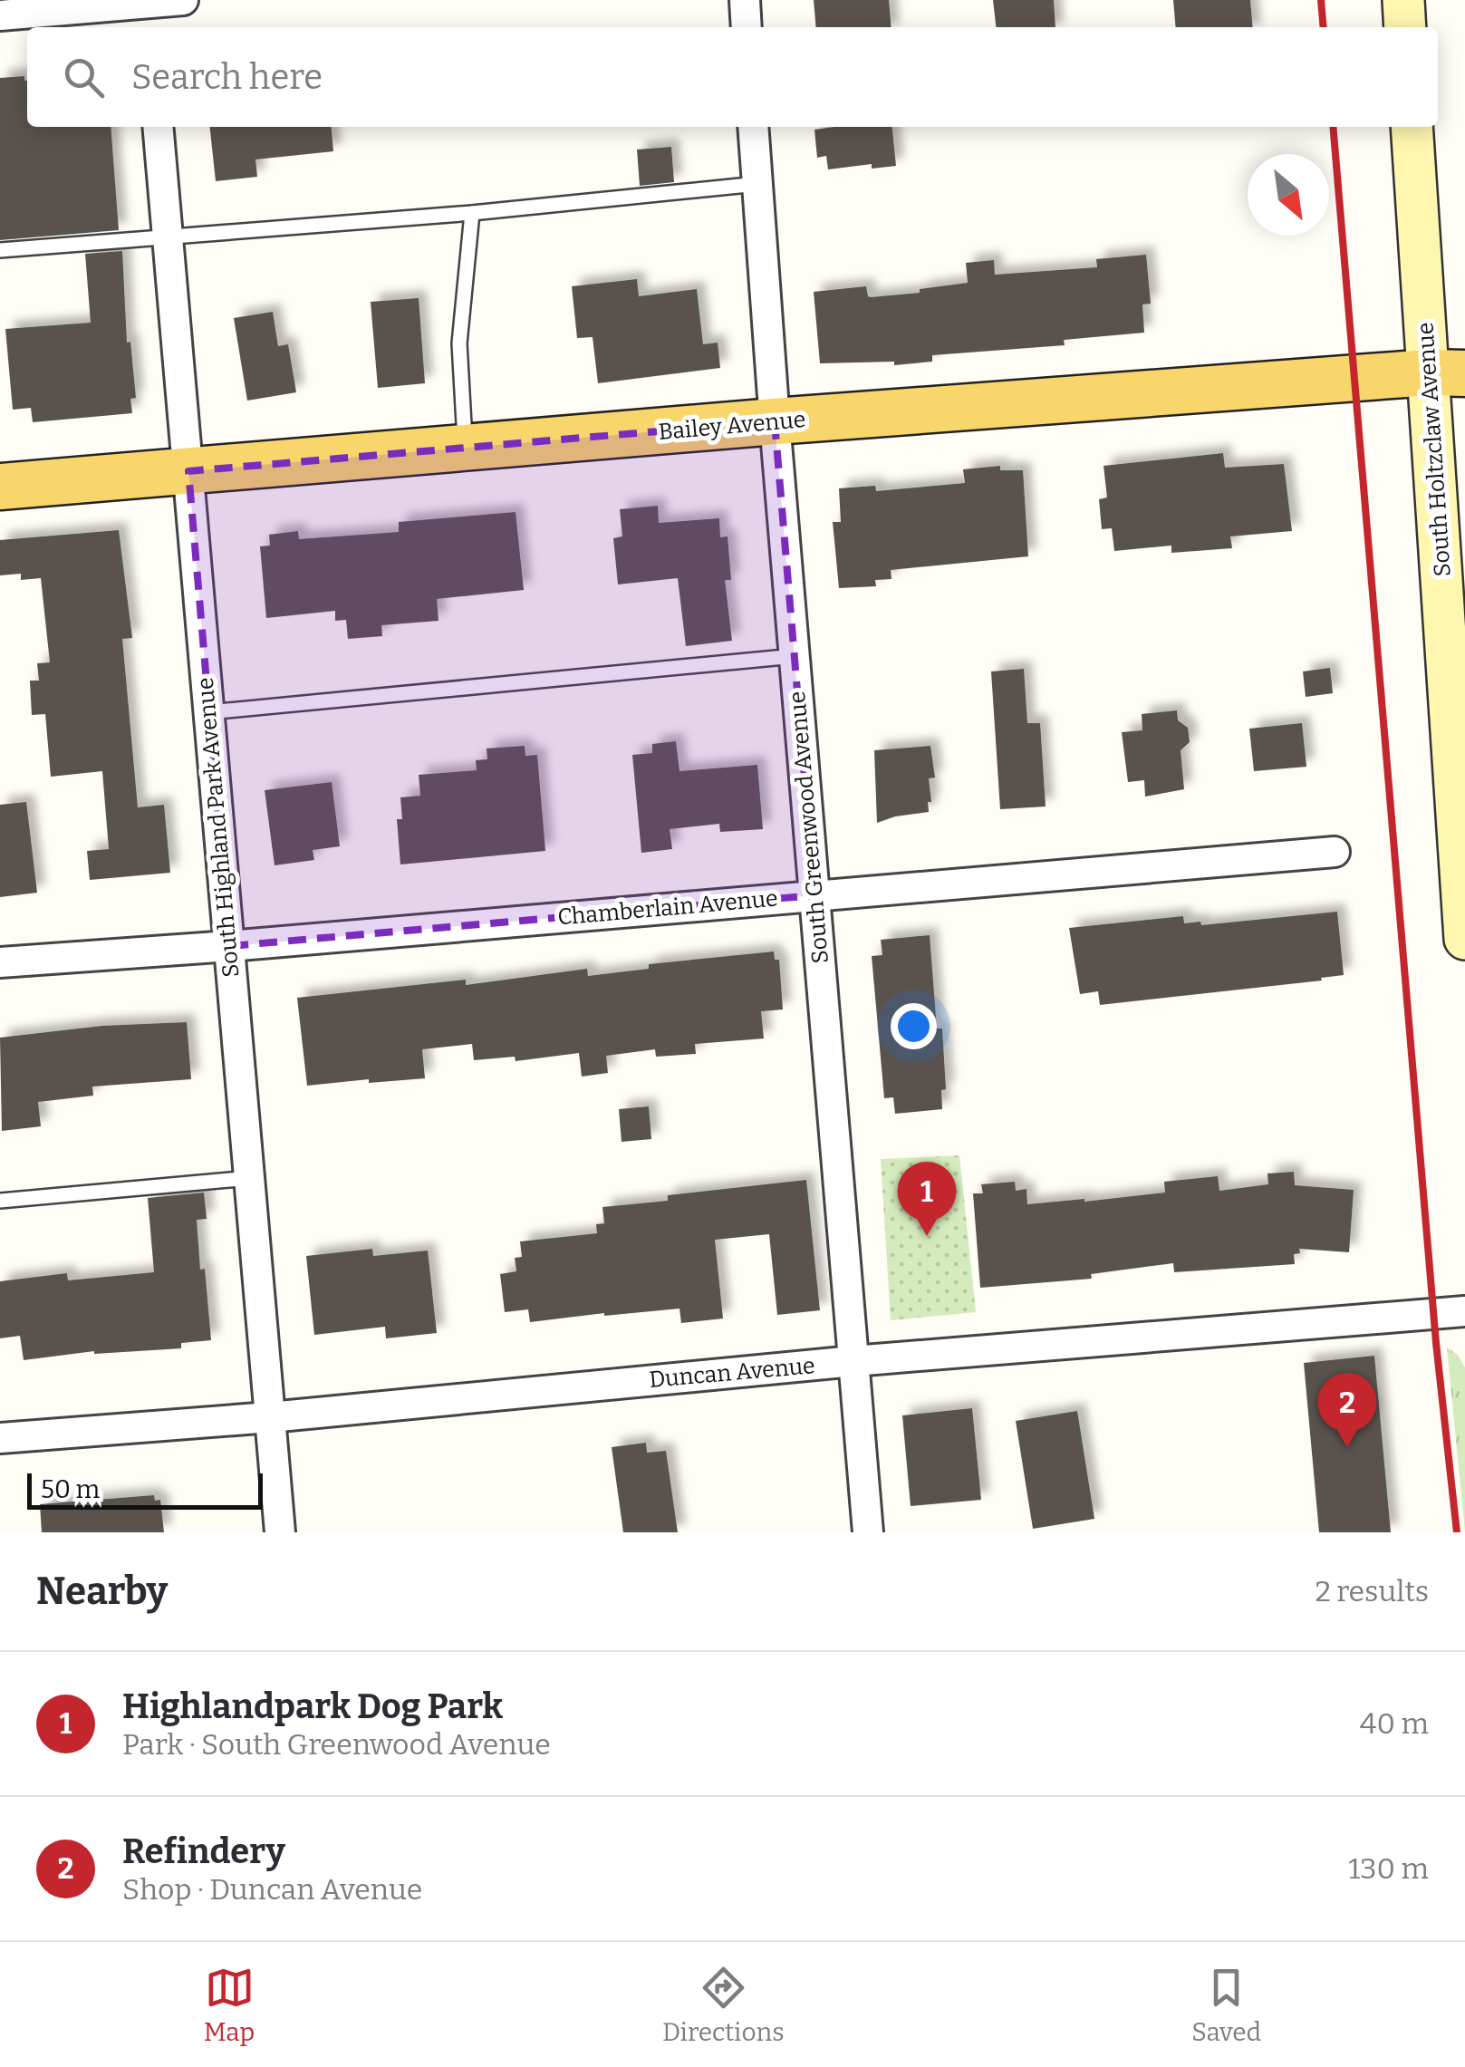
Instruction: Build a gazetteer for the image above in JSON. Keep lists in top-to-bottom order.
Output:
{
  "streets": {
    "main road": ["Bailey Avenue", "South Holtzclaw Avenue"],
    "street": [
      "South Highland Park Avenue",
      "South Greenwood Avenue",
      "Chamberlain Avenue",
      "Duncan Avenue"
    ]
  },
  "crossings": [
    ["Bailey Avenue", "South Holtzclaw Avenue"],
    ["Bailey Avenue", "South Highland Park Avenue"],
    ["Bailey Avenue", "South Greenwood Avenue"],
    ["South Highland Park Avenue", "Chamberlain Avenue"],
    ["South Highland Park Avenue", "Duncan Avenue"],
    ["South Greenwood Avenue", "Chamberlain Avenue"],
    ["South Greenwood Avenue", "Duncan Avenue"]
  ],
  "scale_bar": "50 m",
  "north": "bottom right",
  "page": {
    "search": "Search here",
    "pins": ["1", "2"],
    "scale": "50 m",
    "heading": ["Nearby", "2 results"],
    "list": [
      {
        "mark": "1",
        "name": "Highlandpark Dog Park",
        "note": "Park · South Greenwood Avenue",
        "value": "40 m"
      },
      {
        "mark": "2",
        "name": "Refindery",
        "note": "Shop · Duncan Avenue",
        "value": "130 m"
      }
    ],
    "nav": ["Map", "Directions", "Saved"]
  }
}
